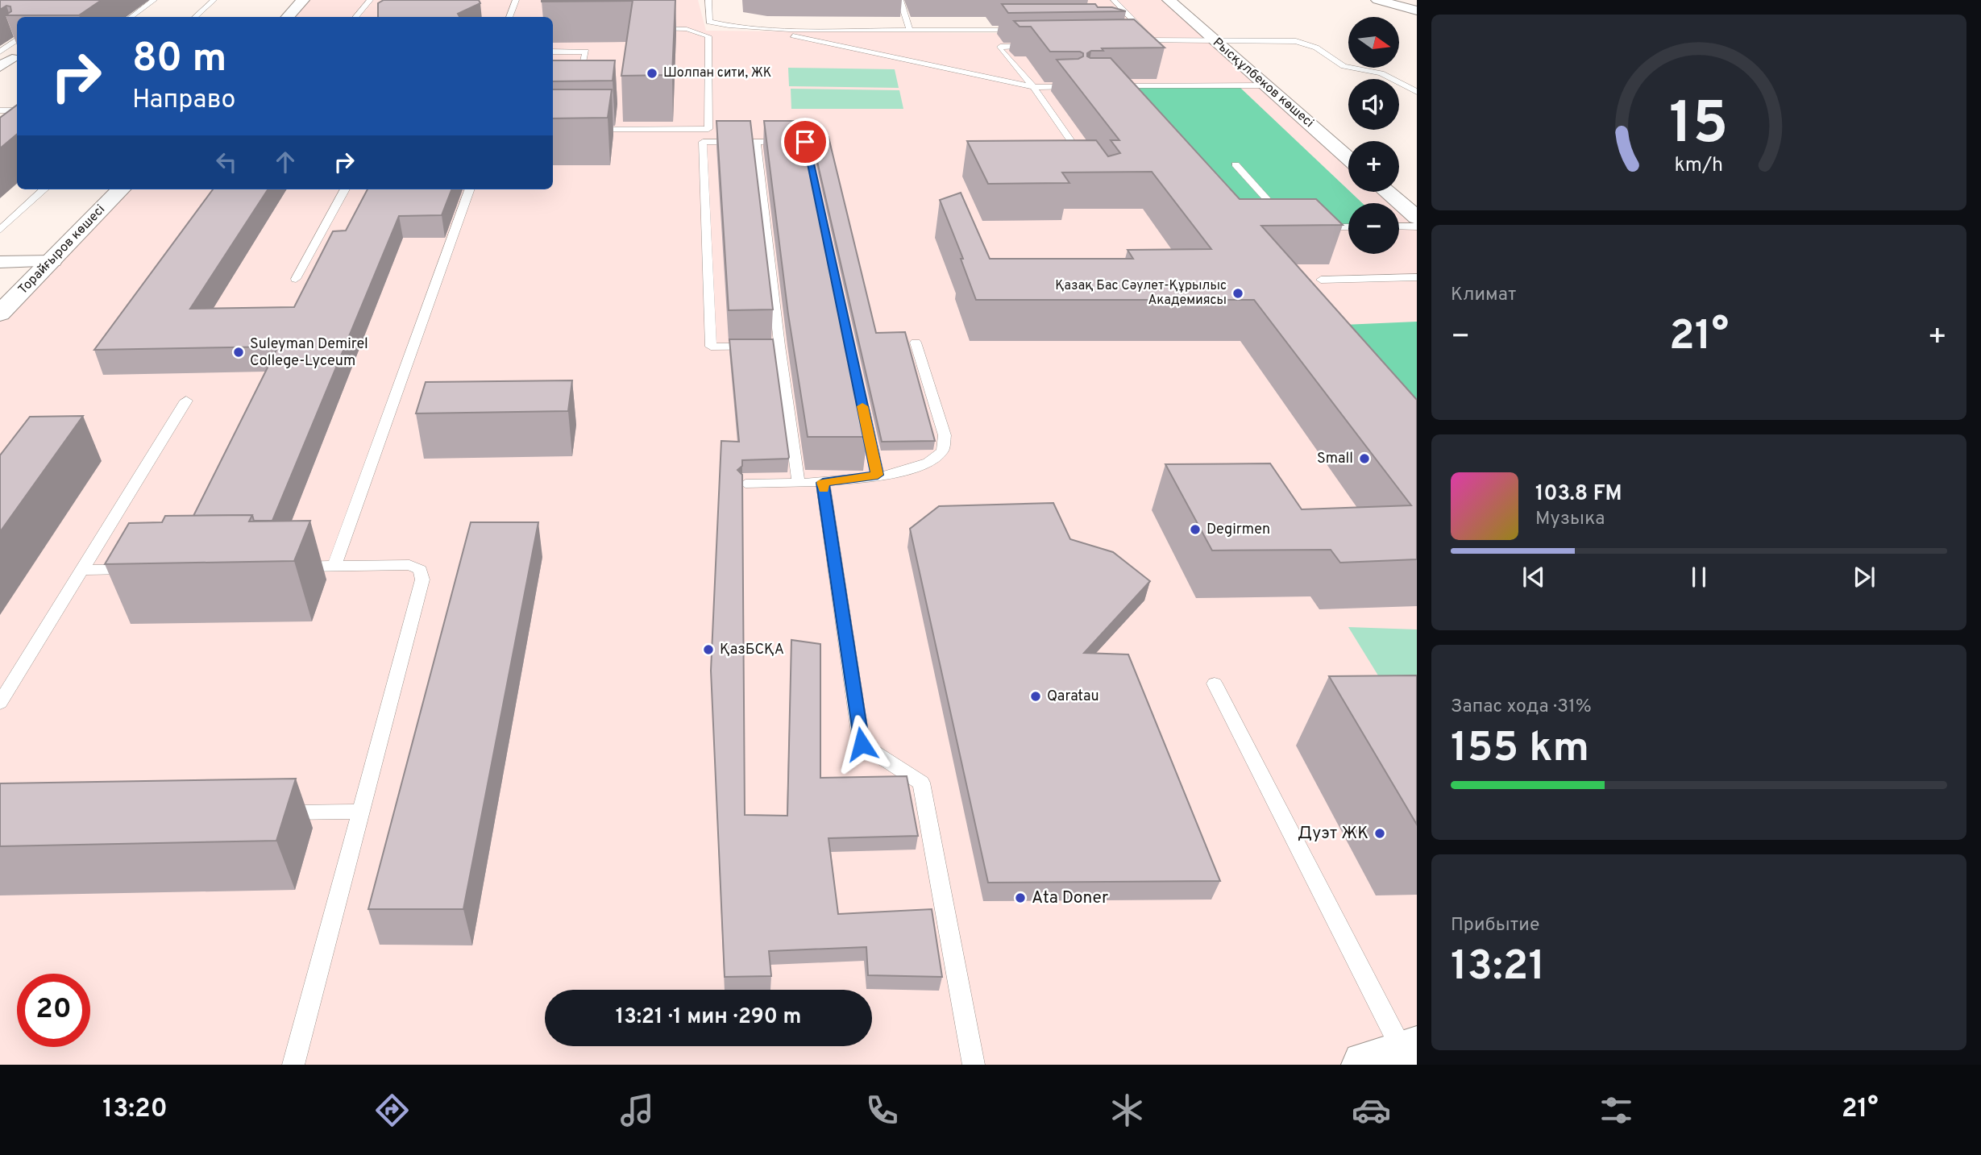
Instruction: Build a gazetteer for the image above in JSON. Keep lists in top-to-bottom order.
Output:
{
  "streets": {
    "street": ["Рысқұлбеков көшесі", "Торайғыров көшесі"]
  },
  "places": [
    "Шолпан сити, ЖК",
    "Қазақ Бас Сәулет-Құрылыс Академиясы",
    "Suleyman Demirel College-Lyceum",
    "Small",
    "Degirmen",
    "ҚазБСҚА",
    "Qaratau",
    "Дуэт ЖК",
    "Ata Doner"
  ],
  "north": "right",
  "page": {
    "map_buttons": ["+", "−"],
    "turn": ["80 m", "Направо"],
    "tile": [
      "Климат",
      ["Запас хода · 31%", "155 km"],
      ["Прибытие", "13:21"]
    ],
    "heat": ["−", "21°", "+"],
    "song": ["103.8 FM", "Музыка"],
    "limit": "20",
    "trip": "13:21 · 1 мин · 290 m",
    "tabs": ["13:20", "21°"],
    "gauge": ["15", "km/h"]
  }
}
